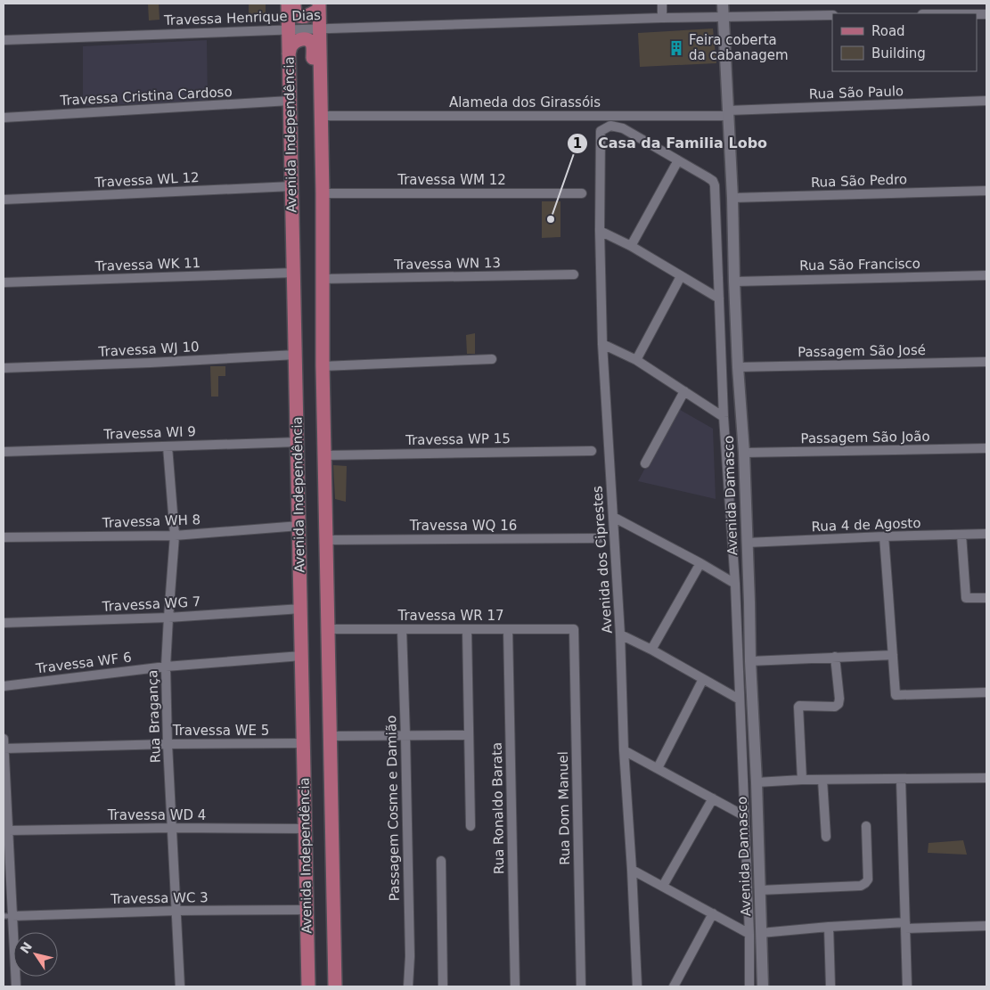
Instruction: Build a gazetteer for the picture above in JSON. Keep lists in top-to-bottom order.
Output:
{
  "streets": {
    "main road": ["Avenida Independência"],
    "street": [
      "Travessa Henrique Dias",
      "Rua São Paulo",
      "Travessa Cristina Cardoso",
      "Alameda dos Girassóis",
      "Travessa WL 12",
      "Travessa WM 12",
      "Rua São Pedro",
      "Travessa WN 13",
      "Travessa WK 11",
      "Rua São Francisco",
      "Travessa WJ 10",
      "Passagem São José",
      "Travessa WI 9",
      "Passagem São João",
      "Travessa WP 15",
      "Avenida Damasco",
      "Travessa WH 8",
      "Rua 4 de Agosto",
      "Travessa WQ 16",
      "Avenida dos Ciprestes",
      "Travessa WG 7",
      "Travessa WR 17",
      "Travessa WF 6",
      "Rua Bragança",
      "Travessa WE 5",
      "Passagem Cosme e Damião",
      "Rua Ronaldo Barata",
      "Rua Dom Manuel",
      "Travessa WD 4",
      "Travessa WC 3"
    ]
  },
  "crossings": [
    ["Travessa Henrique Dias", "Avenida Independência"],
    ["Travessa Henrique Dias", "Avenida Damasco"],
    ["Rua São Paulo", "Alameda dos Girassóis"],
    ["Rua São Paulo", "Avenida Damasco"],
    ["Travessa Cristina Cardoso", "Avenida Independência"],
    ["Alameda dos Girassóis", "Avenida Independência"],
    ["Alameda dos Girassóis", "Avenida Damasco"],
    ["Avenida Independência", "Travessa WL 12"],
    ["Avenida Independência", "Travessa WM 12"],
    ["Avenida Independência", "Travessa WN 13"],
    ["Avenida Independência", "Travessa WK 11"],
    ["Avenida Independência", "Travessa WJ 10"],
    ["Avenida Independência", "Travessa WI 9"],
    ["Avenida Independência", "Travessa WP 15"],
    ["Avenida Independência", "Travessa WH 8"],
    ["Avenida Independência", "Travessa WQ 16"],
    ["Avenida Independência", "Travessa WG 7"],
    ["Avenida Independência", "Travessa WR 17"],
    ["Avenida Independência", "Travessa WF 6"],
    ["Avenida Independência", "Travessa WE 5"],
    ["Avenida Independência", "Travessa WD 4"],
    ["Avenida Independência", "Travessa WC 3"],
    ["Rua São Pedro", "Avenida Damasco"],
    ["Rua São Francisco", "Avenida Damasco"],
    ["Passagem São José", "Avenida Damasco"],
    ["Travessa WI 9", "Rua Bragança"],
    ["Passagem São João", "Avenida Damasco"],
    ["Avenida Damasco", "Rua 4 de Agosto"],
    ["Avenida Damasco", "Avenida dos Ciprestes"],
    ["Travessa WH 8", "Rua Bragança"],
    ["Travessa WG 7", "Rua Bragança"],
    ["Travessa WR 17", "Passagem Cosme e Damião"],
    ["Travessa WR 17", "Rua Ronaldo Barata"],
    ["Travessa WR 17", "Rua Dom Manuel"],
    ["Travessa WF 6", "Rua Bragança"],
    ["Rua Bragança", "Travessa WE 5"],
    ["Rua Bragança", "Travessa WD 4"],
    ["Rua Bragança", "Travessa WC 3"]
  ],
  "places": {
    "building": ["Feira coberta da cabanagem"],
    "other": ["Casa da Familia Lobo"]
  },
  "legend": ["Road", "Building"],
  "north": "top left"
}
